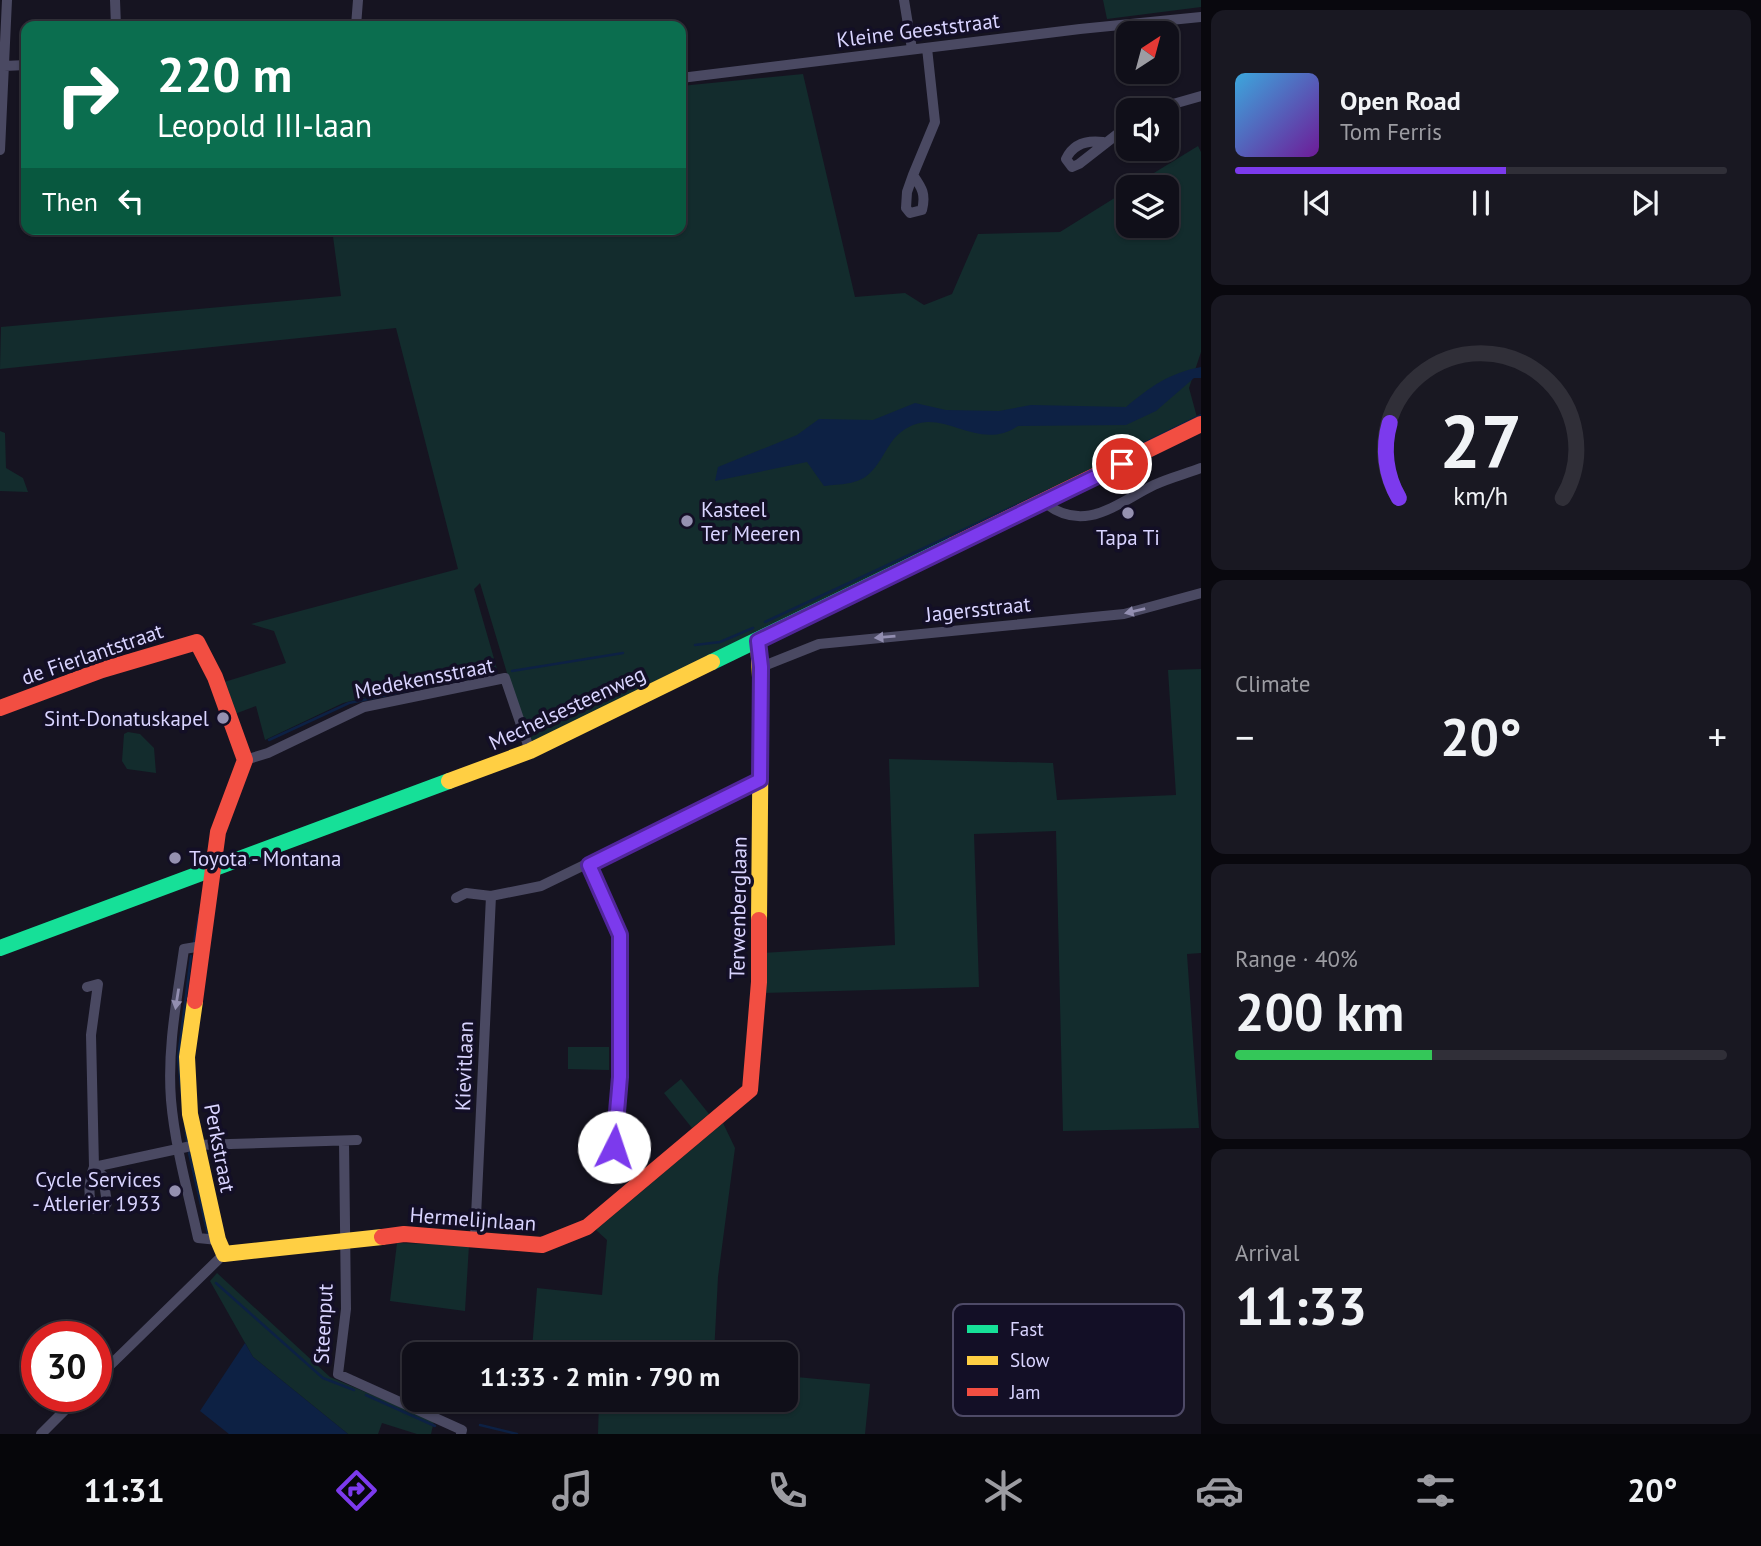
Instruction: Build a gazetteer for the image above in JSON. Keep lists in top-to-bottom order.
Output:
{
  "streets": {
    "street": [
      "Kleine Geeststraat",
      "Jagersstraat",
      "de Fierlantstraat",
      "Medekensstraat",
      "Mechelsesteenweg",
      "Terwenberglaan",
      "Kievitlaan",
      "Perkstraat",
      "Hermelijnlaan",
      "Steenput"
    ]
  },
  "crossings": [
    ["Jagersstraat", "Terwenberglaan"],
    ["de Fierlantstraat", "Medekensstraat"],
    ["de Fierlantstraat", "Perkstraat"],
    ["Medekensstraat", "Mechelsesteenweg"],
    ["Medekensstraat", "Perkstraat"],
    ["Mechelsesteenweg", "Terwenberglaan"],
    ["Mechelsesteenweg", "Perkstraat"],
    ["Terwenberglaan", "Hermelijnlaan"],
    ["Kievitlaan", "Hermelijnlaan"],
    ["Perkstraat", "Hermelijnlaan"],
    ["Hermelijnlaan", "Steenput"]
  ],
  "one_way": ["Jagersstraat"],
  "places": [
    "Tapa Ti",
    "Kasteel Ter Meeren",
    "Sint-Donatuskapel",
    "Toyota - Montana",
    "Cycle Services - Atlerier 1933"
  ],
  "legend": ["Fast", "Slow", "Jam"],
  "north": "top right",
  "page": {
    "turn": ["220 m", "Leopold III-laan"],
    "song": ["Open Road", "Tom Ferris"],
    "then": "Then",
    "tile": [
      "Climate",
      ["Range · 40%", "200 km"],
      ["Arrival", "11:33"]
    ],
    "heat": ["−", "20°", "+"],
    "limit": "30",
    "trip": "11:33 · 2 min · 790 m",
    "tabs": ["11:31", "20°"],
    "gauge": ["27", "km/h"]
  }
}
